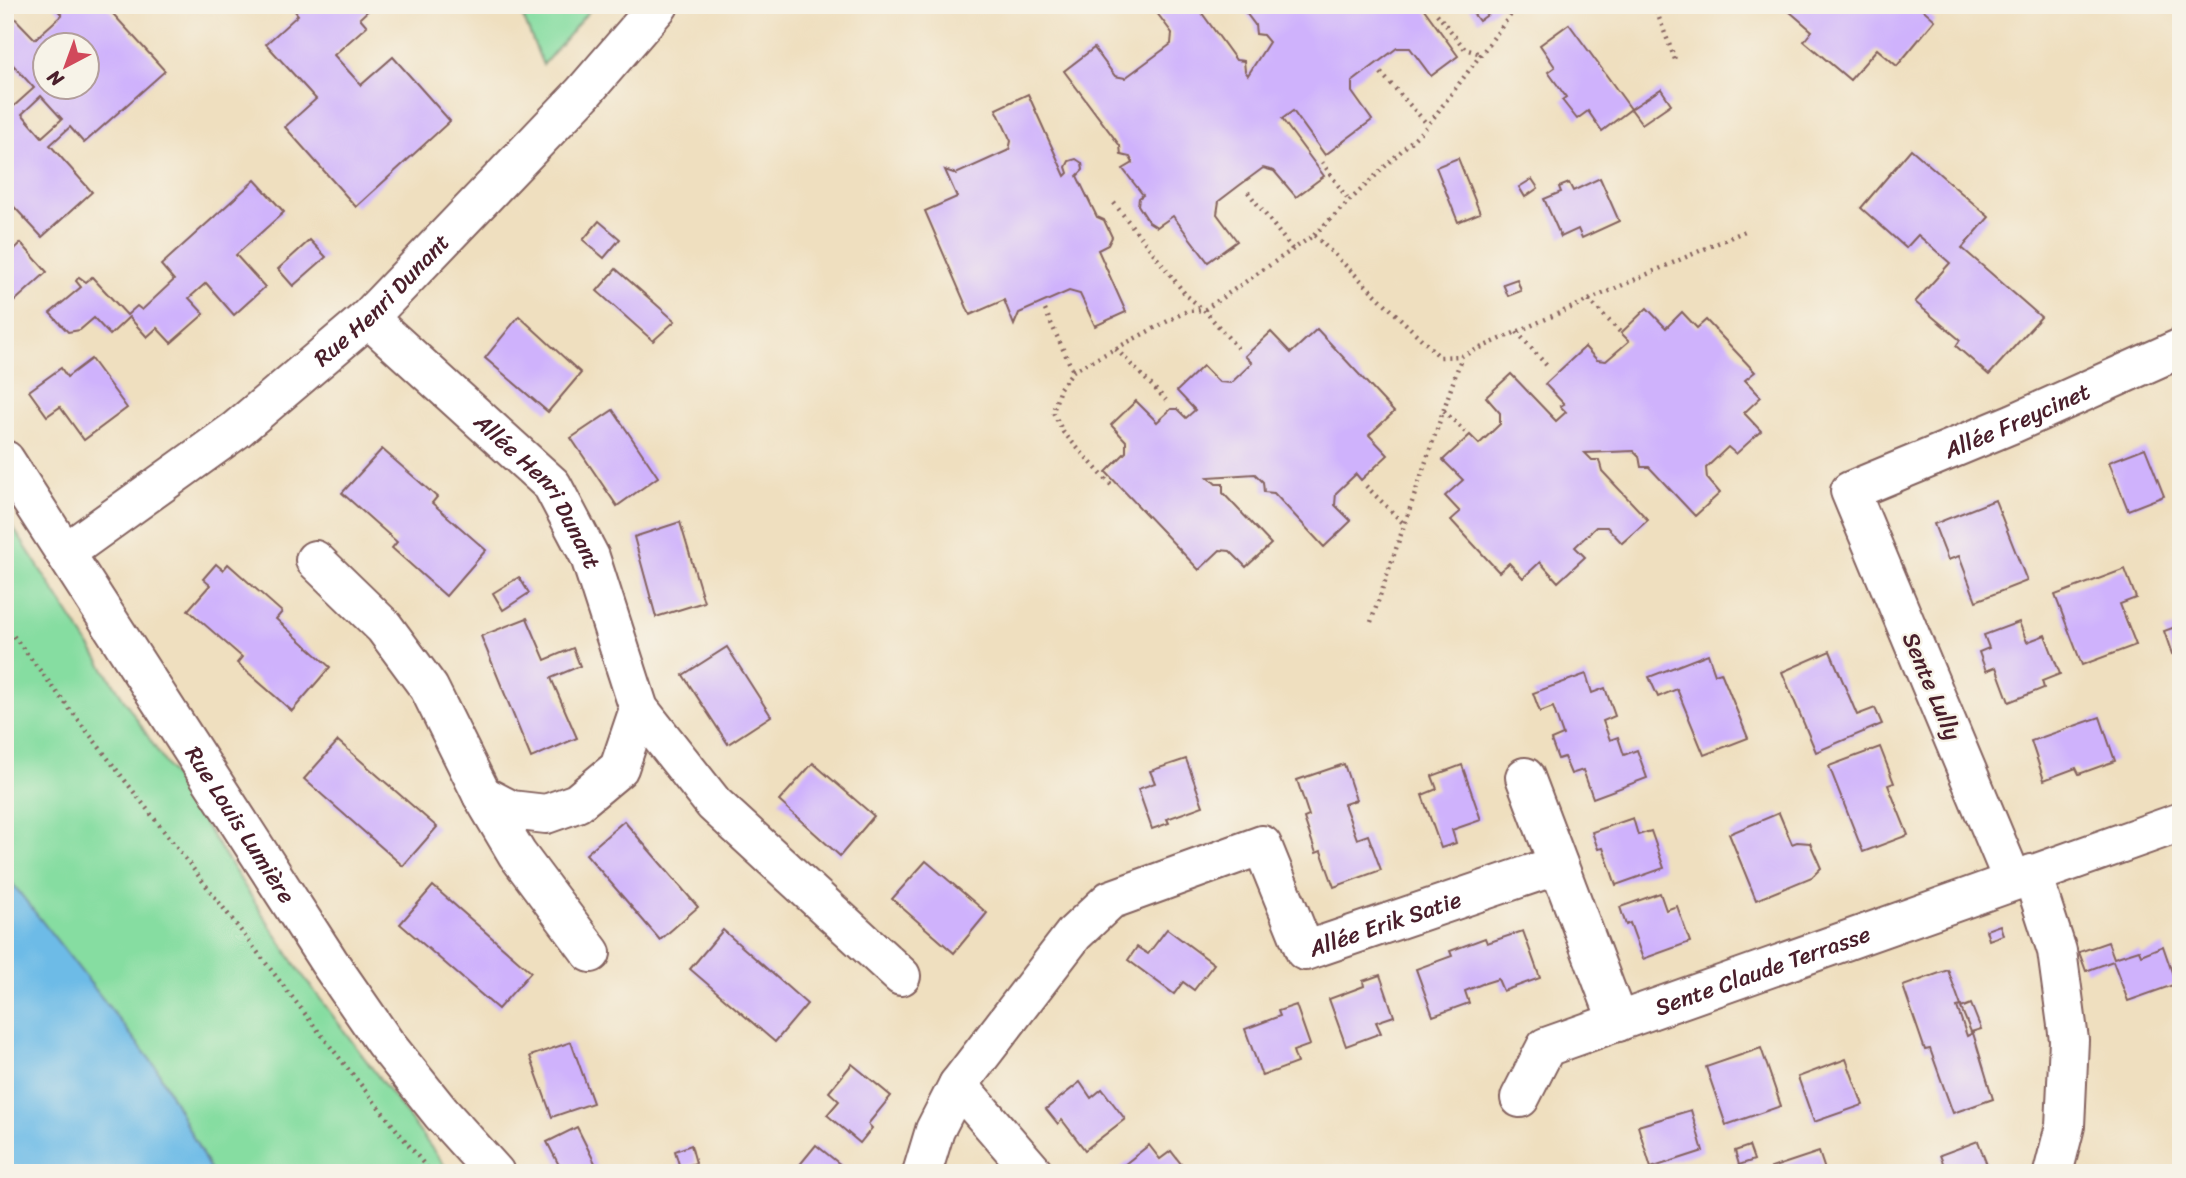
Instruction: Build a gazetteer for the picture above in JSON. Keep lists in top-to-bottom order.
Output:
{
  "streets": {
    "street": [
      "Rue Henri Dunant",
      "Allée Freycinet",
      "Allée Henri Dunant",
      "Sente Lully",
      "Rue Louis Lumière",
      "Allée Erik Satie",
      "Sente Claude Terrasse"
    ]
  },
  "crossings": [
    ["Rue Henri Dunant", "Allée Henri Dunant"],
    ["Rue Henri Dunant", "Rue Louis Lumière"],
    ["Allée Freycinet", "Sente Lully"],
    ["Sente Lully", "Sente Claude Terrasse"]
  ],
  "north": "bottom left"
}
